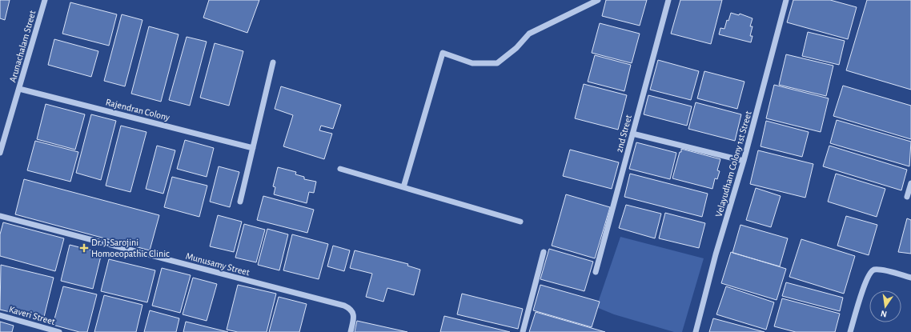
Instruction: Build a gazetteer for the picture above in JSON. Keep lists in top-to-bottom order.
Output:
{
  "streets": {
    "street": [
      "Arunachalam Street",
      "Rajendran Colony",
      "2nd Street",
      "Velayudham Colony 1st Street",
      "Munusamy Street",
      "Kaveri Street"
    ]
  },
  "crossings": [
    ["Arunachalam Street", "Rajendran Colony"]
  ],
  "places": {
    "health": ["Dr. J. Sarojini Homoeopathic Clinic"]
  },
  "north": "bottom"
}
